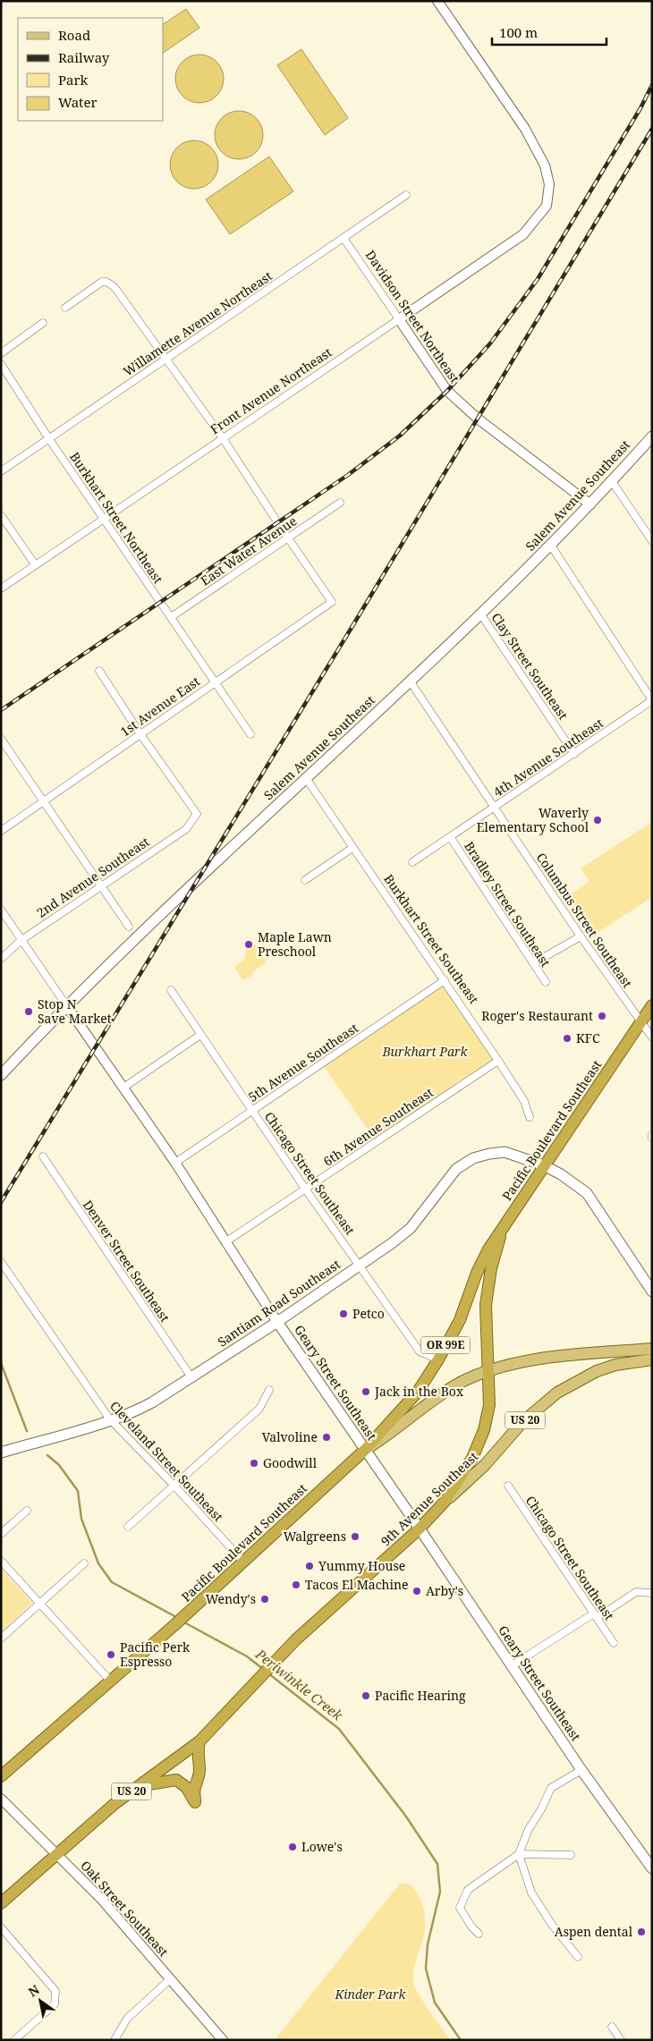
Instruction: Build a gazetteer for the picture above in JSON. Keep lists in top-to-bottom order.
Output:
{
  "streets": {
    "highway": [
      "Pacific Boulevard Southeast",
      "OR 99E",
      "US 20",
      "9th Avenue Southeast"
    ],
    "main road": ["Salem Avenue Southeast", "Santiam Road Southeast", "Geary Street Southeast"],
    "street": [
      "Davidson Street Northeast",
      "Willamette Avenue Northeast",
      "Front Avenue Northeast",
      "Burkhart Street Northeast",
      "East Water Avenue",
      "Clay Street Southeast",
      "1st Avenue East",
      "4th Avenue Southeast",
      "2nd Avenue Southeast",
      "Bradley Street Southeast",
      "Columbus Street Southeast",
      "Burkhart Street Southeast",
      "5th Avenue Southeast",
      "6th Avenue Southeast",
      "Chicago Street Southeast",
      "Denver Street Southeast",
      "Cleveland Street Southeast",
      "Oak Street Southeast"
    ]
  },
  "crossings": [
    ["Davidson Street Northeast", "Willamette Avenue Northeast"],
    ["Davidson Street Northeast", "Front Avenue Northeast"],
    ["Davidson Street Northeast", "Salem Avenue Southeast"],
    ["Willamette Avenue Northeast", "Burkhart Street Northeast"],
    ["Front Avenue Northeast", "Burkhart Street Northeast"],
    ["Salem Avenue Southeast", "Clay Street Southeast"],
    ["Salem Avenue Southeast", "Columbus Street Southeast"],
    ["Salem Avenue Southeast", "Burkhart Street Southeast"],
    ["Salem Avenue Southeast", "Geary Street Southeast"],
    ["Burkhart Street Northeast", "East Water Avenue"],
    ["Burkhart Street Northeast", "1st Avenue East"],
    ["East Water Avenue", "1st Avenue East"],
    ["Clay Street Southeast", "4th Avenue Southeast"],
    ["1st Avenue East", "2nd Avenue Southeast"],
    ["4th Avenue Southeast", "Bradley Street Southeast"],
    ["4th Avenue Southeast", "Columbus Street Southeast"],
    ["2nd Avenue Southeast", "Geary Street Southeast"],
    ["Columbus Street Southeast", "Pacific Boulevard Southeast"],
    ["Burkhart Street Southeast", "5th Avenue Southeast"],
    ["Burkhart Street Southeast", "6th Avenue Southeast"],
    ["5th Avenue Southeast", "Chicago Street Southeast"],
    ["5th Avenue Southeast", "Geary Street Southeast"],
    ["6th Avenue Southeast", "Chicago Street Southeast"],
    ["6th Avenue Southeast", "Geary Street Southeast"],
    ["Pacific Boulevard Southeast", "Chicago Street Southeast"],
    ["Pacific Boulevard Southeast", "Santiam Road Southeast"],
    ["Pacific Boulevard Southeast", "Geary Street Southeast"],
    ["Pacific Boulevard Southeast", "Cleveland Street Southeast"],
    ["Pacific Boulevard Southeast", "9th Avenue Southeast"],
    ["Chicago Street Southeast", "Santiam Road Southeast"],
    ["Denver Street Southeast", "Santiam Road Southeast"],
    ["Santiam Road Southeast", "Geary Street Southeast"],
    ["Santiam Road Southeast", "Cleveland Street Southeast"],
    ["Geary Street Southeast", "9th Avenue Southeast"],
    ["9th Avenue Southeast", "Oak Street Southeast"]
  ],
  "water": ["Periwinkle Creek"],
  "parks": ["Burkhart Park", "Kinder Park"],
  "places": [
    "Waverly Elementary School",
    "Maple Lawn Preschool",
    "Stop N Save Market",
    "Roger's Restaurant",
    "KFC",
    "Petco",
    "Jack in the Box",
    "Valvoline",
    "Goodwill",
    "Walgreens",
    "Yummy House",
    "Tacos El Machine",
    "Arby's",
    "Wendy's",
    "Pacific Perk Espresso",
    "Pacific Hearing",
    "Lowe's",
    "Aspen dental"
  ],
  "legend": [
    "Road",
    "Railway",
    "Park",
    "Water"
  ],
  "scale_bar": "100 m",
  "north": "top left"
}
